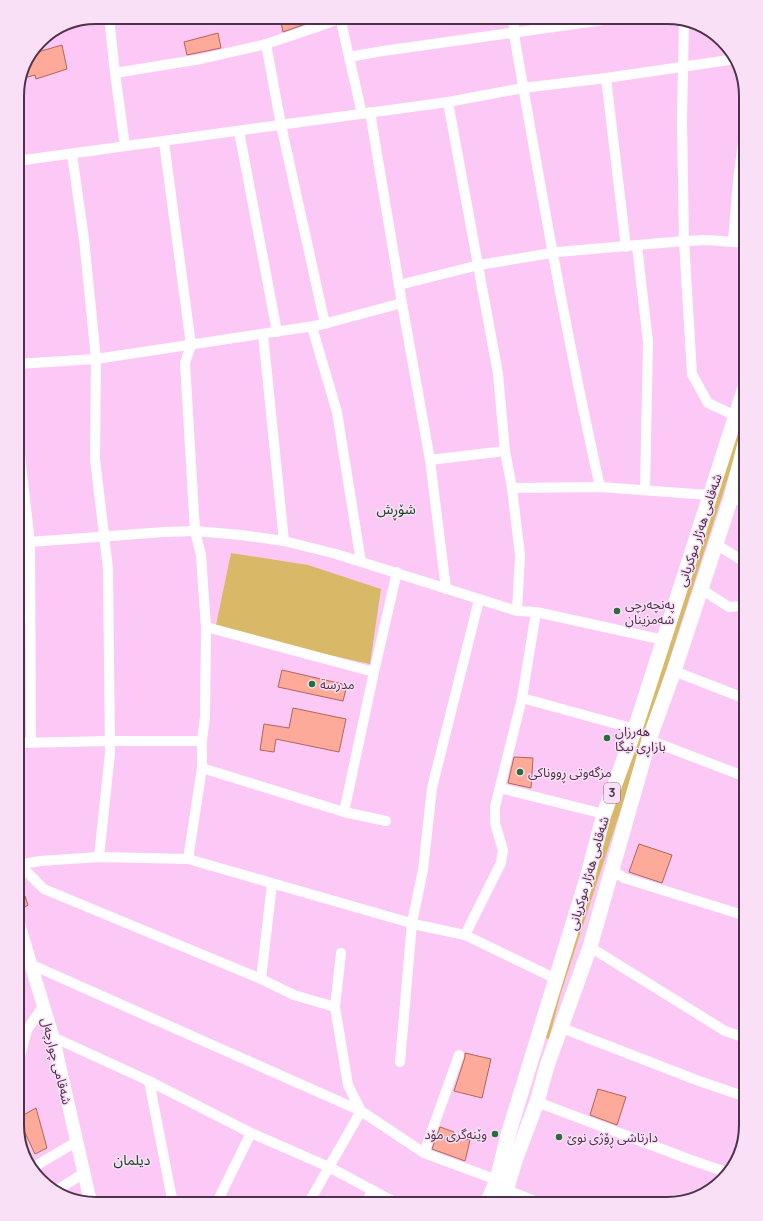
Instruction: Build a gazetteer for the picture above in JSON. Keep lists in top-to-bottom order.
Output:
{
  "streets": {
    "highway": ["شەقامی ھەژار موکریانی", "3"],
    "main road": ["شەقامی چوارچەل"]
  },
  "districts": ["شۆڕش", "دیلمان"],
  "places": [
    "پەنچەرچی شەمزینان",
    "مدرسة",
    "هەرزان بازاڕی نیگا",
    "مزگەوتی ڕووناکی",
    "وێنەگری مۆد",
    "دارتاشی ڕۆژی نوێ"
  ]
}
